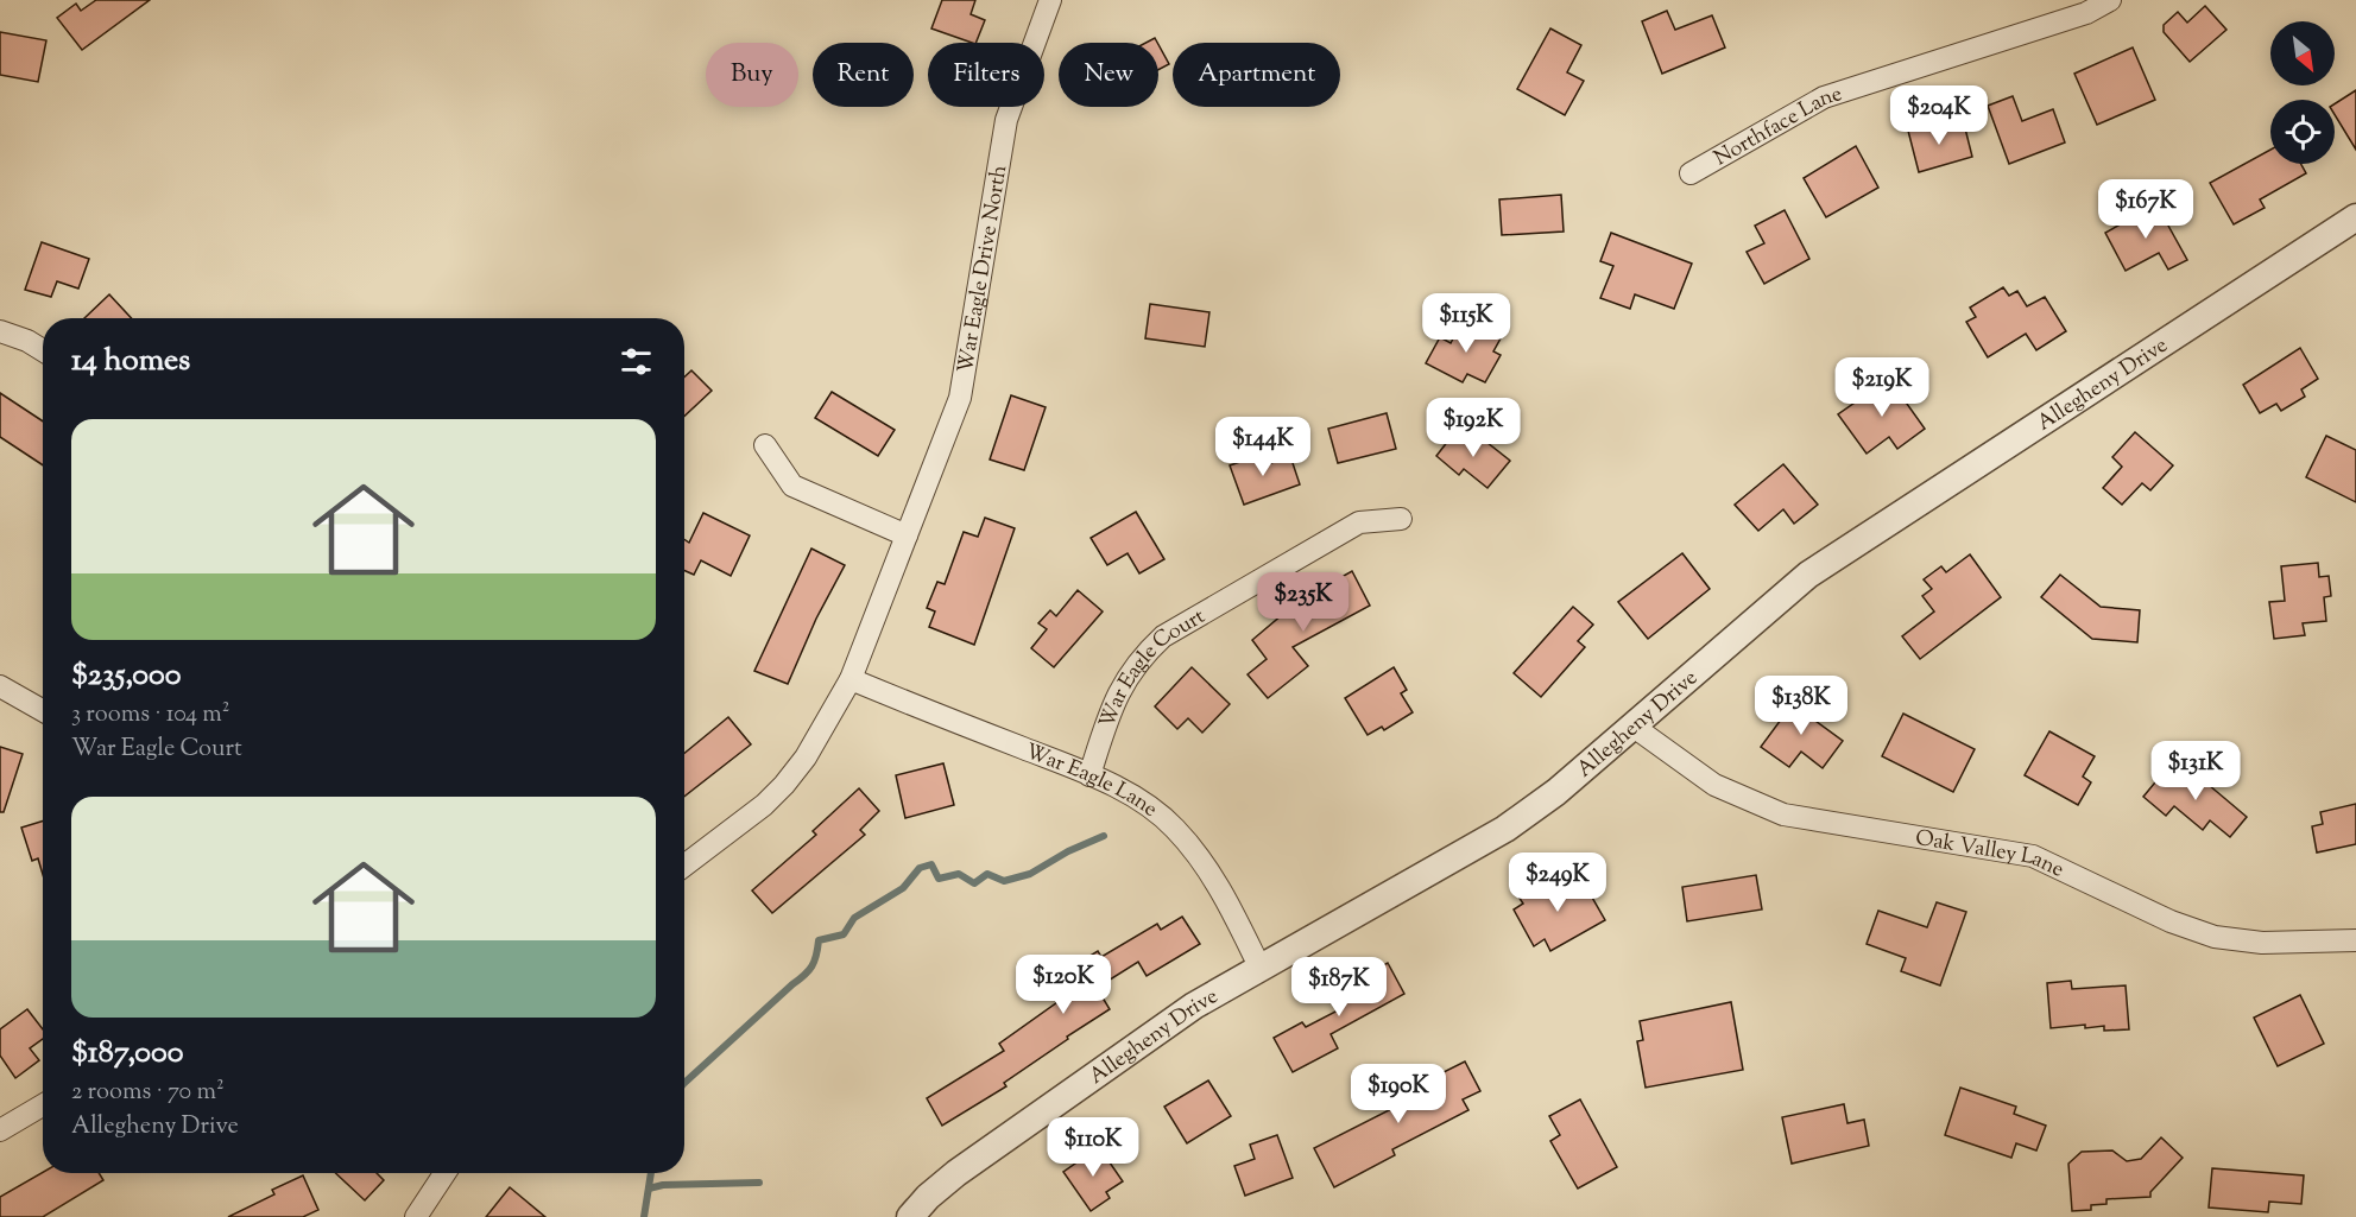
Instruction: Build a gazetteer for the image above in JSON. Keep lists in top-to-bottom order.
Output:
{
  "streets": {
    "street": [
      "Northface Lane",
      "War Eagle Drive North",
      "Allegheny Drive",
      "War Eagle Court",
      "War Eagle Lane",
      "Oak Valley Lane"
    ]
  },
  "crossings": [
    ["War Eagle Drive North", "War Eagle Lane"],
    ["Allegheny Drive", "War Eagle Lane"],
    ["Allegheny Drive", "Oak Valley Lane"],
    ["War Eagle Court", "War Eagle Lane"]
  ],
  "north": "bottom right",
  "page": {
    "chip": [
      "Buy",
      "Rent",
      "Filters",
      "New",
      "Apartment"
    ],
    "price": [
      "$204K",
      "$167K",
      "$115K",
      "$219K",
      "$192K",
      "$144K",
      "$235K",
      "$138K",
      "$131K",
      "$249K",
      "$120K",
      "$187K",
      "$190K",
      "$110K"
    ],
    "heading": "14 homes",
    "list": [
      {
        "name": "$235,000",
        "note": "3 rooms · 104 m² · War Eagle Court"
      },
      {
        "name": "$187,000",
        "note": "2 rooms · 70 m² · Allegheny Drive"
      }
    ]
  }
}
